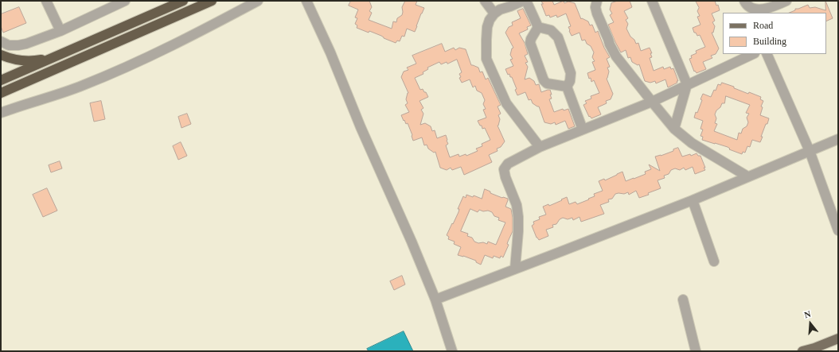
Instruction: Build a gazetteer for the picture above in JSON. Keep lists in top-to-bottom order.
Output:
{
  "legend": ["Road", "Building"],
  "north": "top"
}
